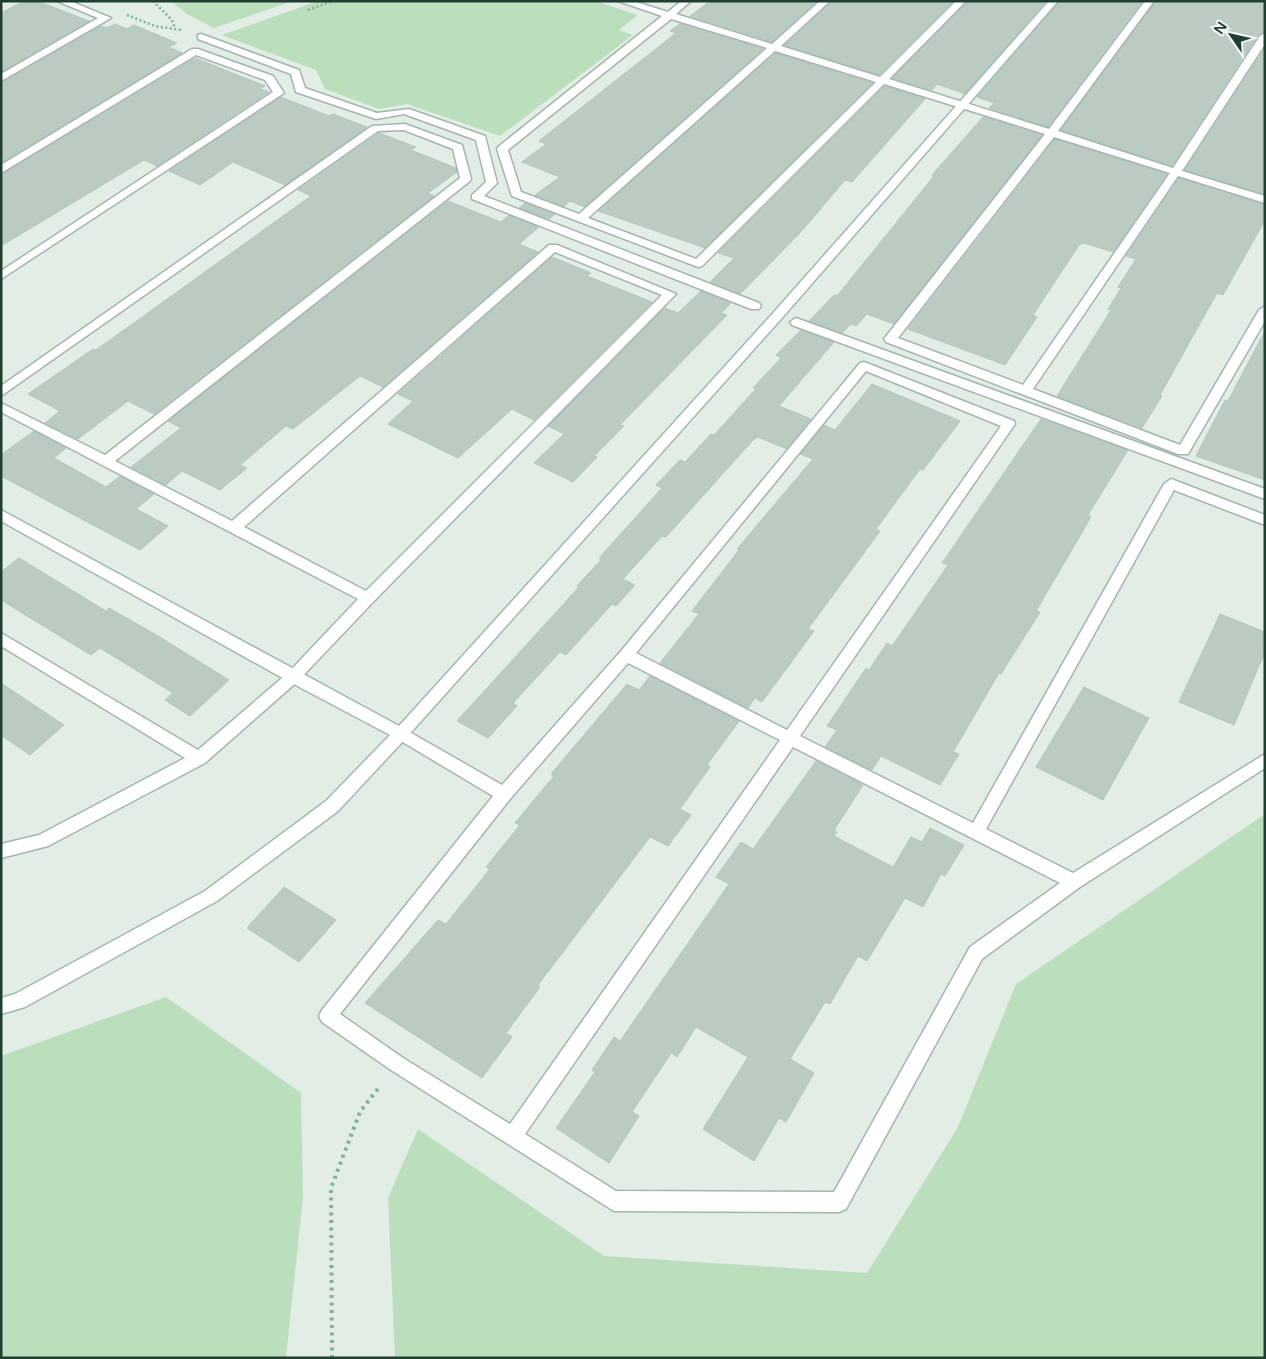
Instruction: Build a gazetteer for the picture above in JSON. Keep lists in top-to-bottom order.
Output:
{
  "north": "top left"
}
